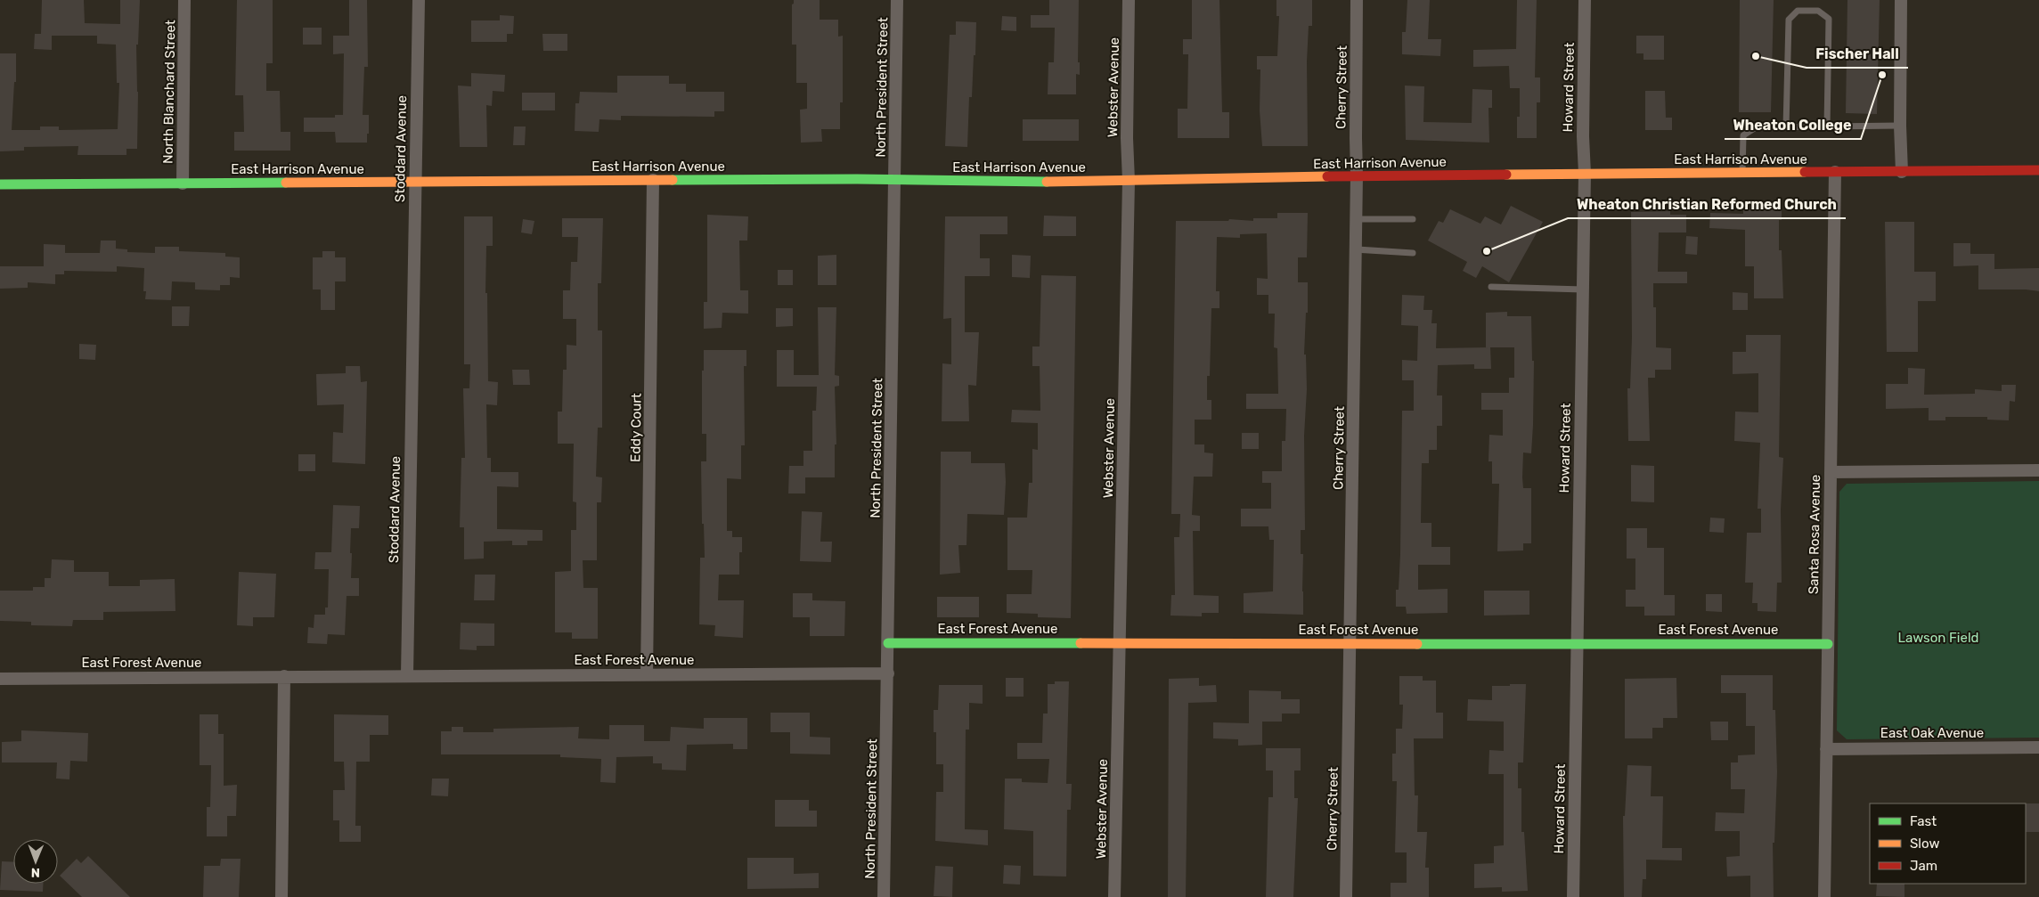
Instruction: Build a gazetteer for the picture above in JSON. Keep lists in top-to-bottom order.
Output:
{
  "streets": {
    "street": [
      "North President Street",
      "Webster Avenue",
      "Cherry Street",
      "Howard Street",
      "North Blanchard Street",
      "Stoddard Avenue",
      "East Harrison Avenue",
      "Eddy Court",
      "Santa Rosa Avenue",
      "East Forest Avenue",
      "East Oak Avenue"
    ]
  },
  "crossings": [
    ["North President Street", "East Harrison Avenue"],
    ["North President Street", "East Forest Avenue"],
    ["Webster Avenue", "East Harrison Avenue"],
    ["Webster Avenue", "East Forest Avenue"],
    ["Cherry Street", "East Harrison Avenue"],
    ["Cherry Street", "East Forest Avenue"],
    ["Howard Street", "East Harrison Avenue"],
    ["Howard Street", "East Forest Avenue"],
    ["North Blanchard Street", "East Harrison Avenue"],
    ["Stoddard Avenue", "East Harrison Avenue"],
    ["Stoddard Avenue", "East Forest Avenue"],
    ["East Harrison Avenue", "Eddy Court"],
    ["East Harrison Avenue", "Santa Rosa Avenue"],
    ["Eddy Court", "East Forest Avenue"],
    ["Santa Rosa Avenue", "East Forest Avenue"],
    ["Santa Rosa Avenue", "East Oak Avenue"]
  ],
  "parks": ["Lawson Field"],
  "places": ["Fischer Hall", "Wheaton College", "Wheaton Christian Reformed Church"],
  "legend": ["Fast", "Slow", "Jam"],
  "north": "bottom"
}
